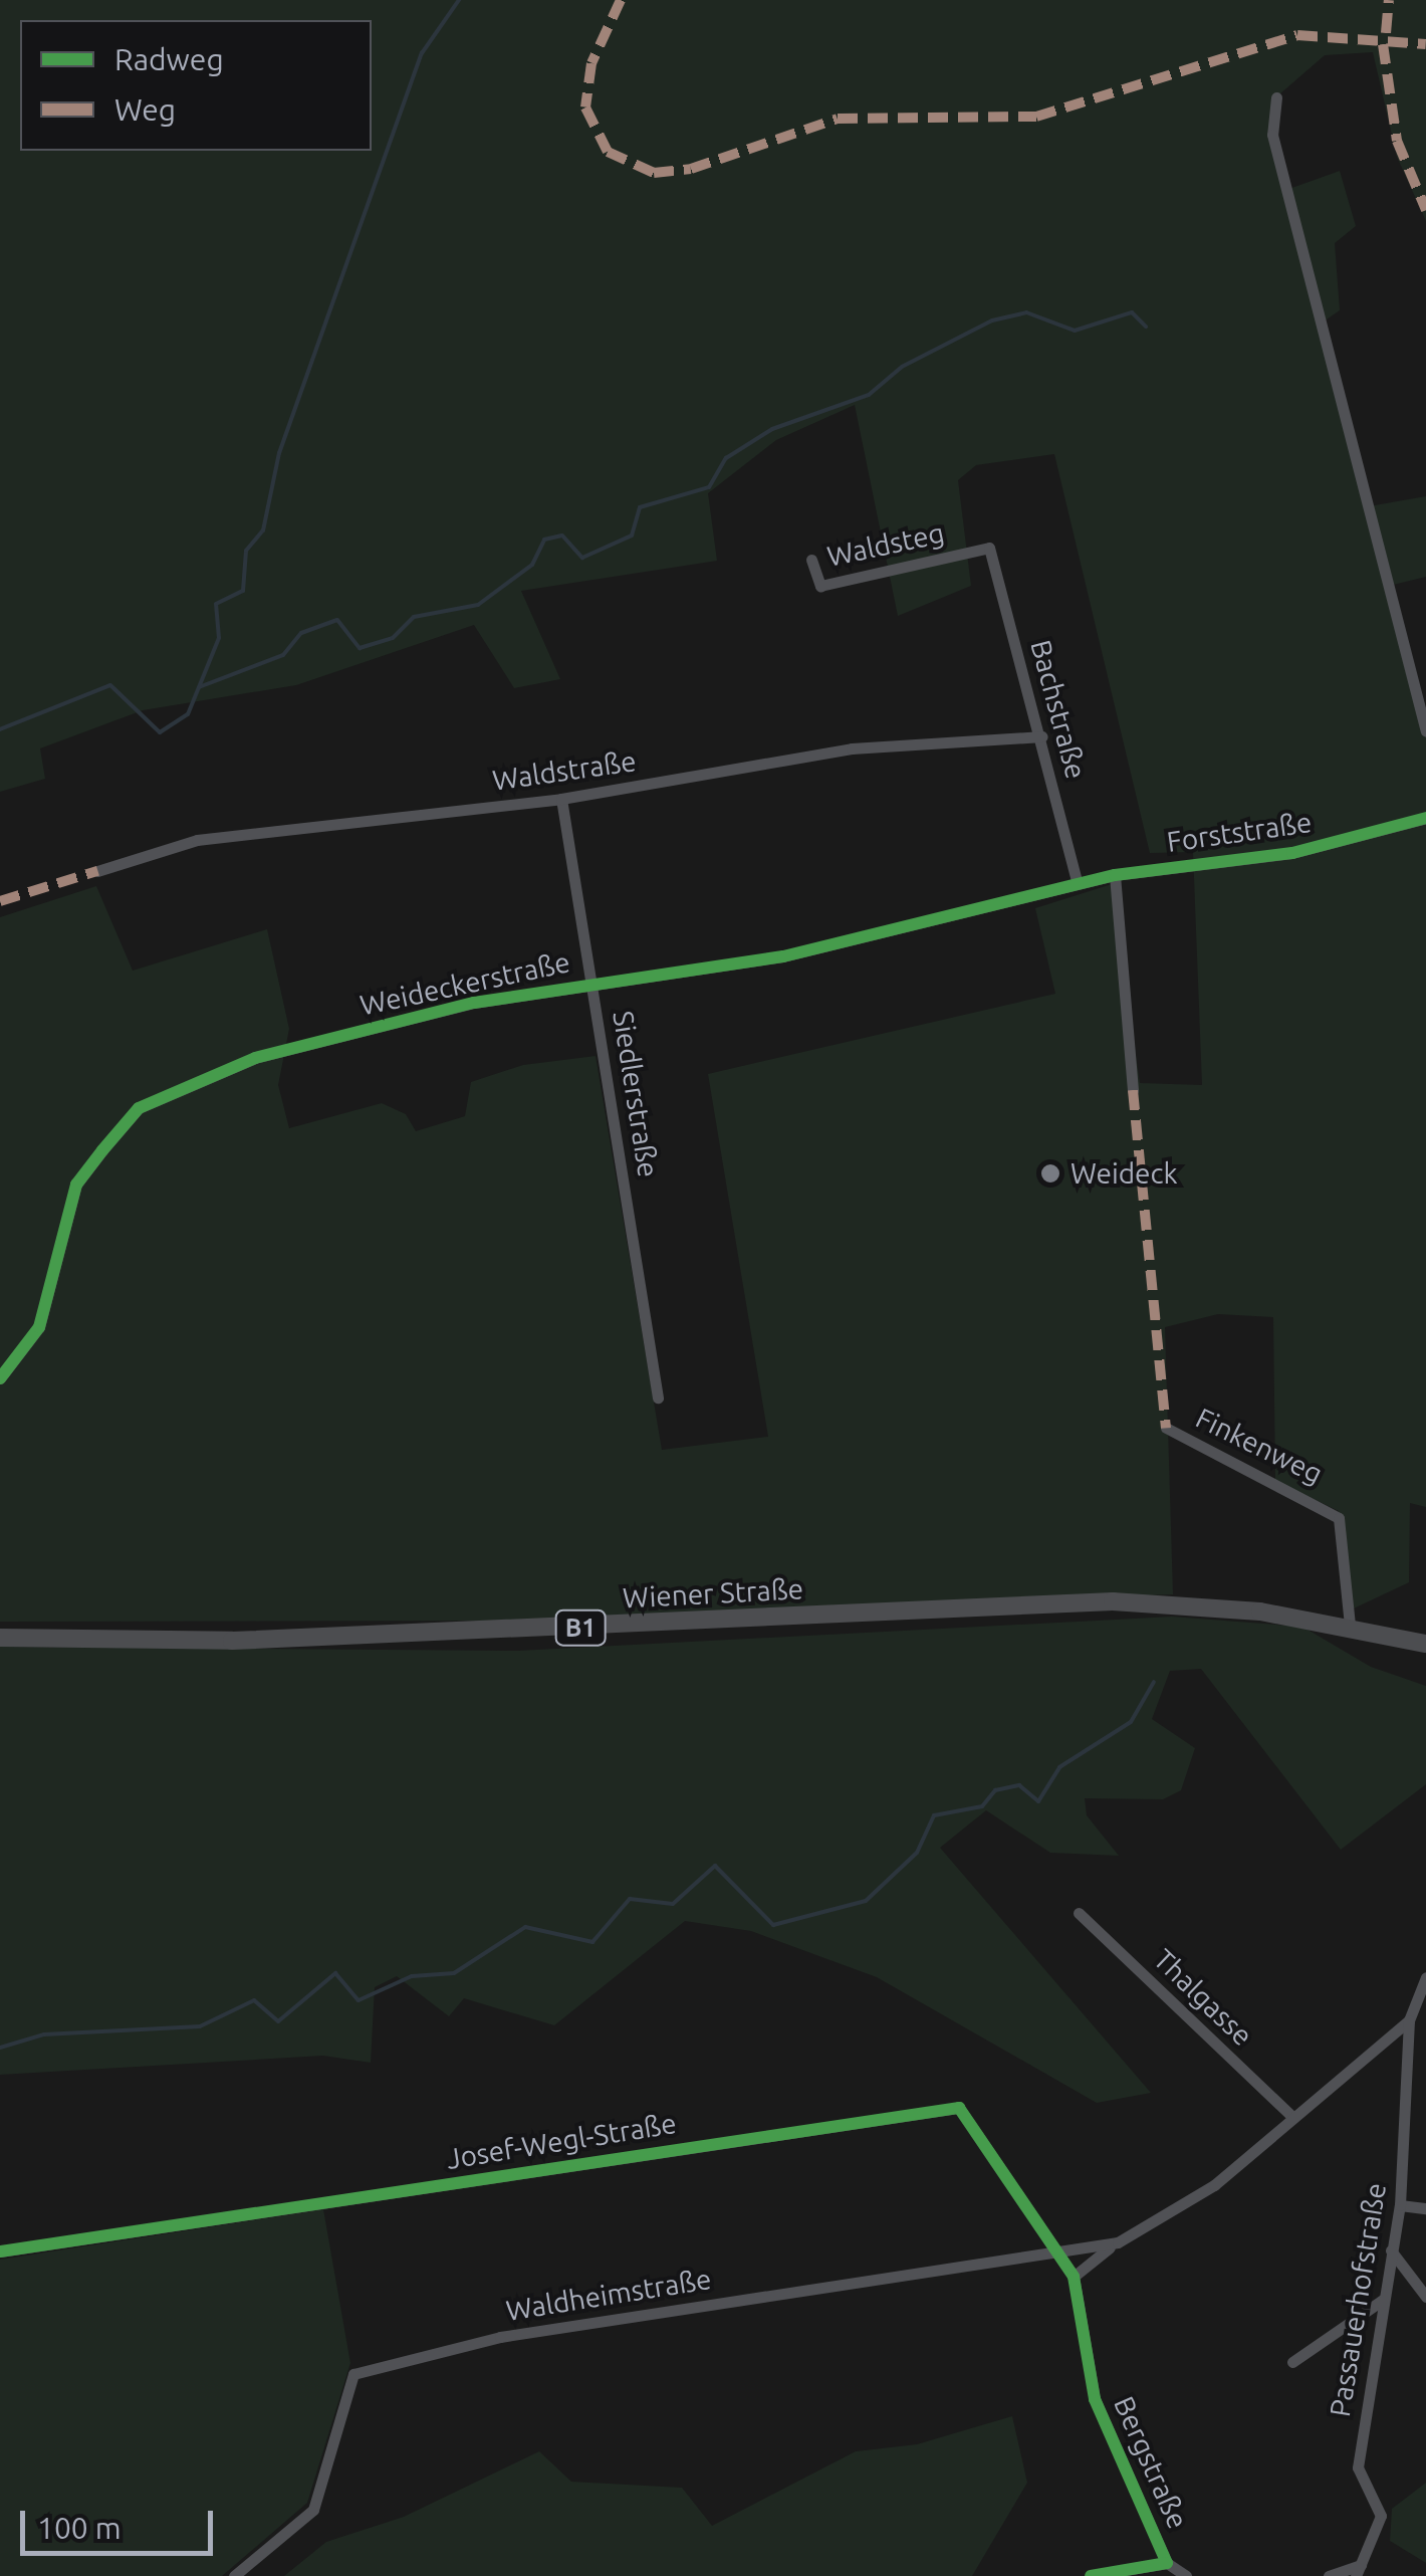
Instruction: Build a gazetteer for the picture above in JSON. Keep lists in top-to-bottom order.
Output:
{
  "streets": {
    "main road": ["Wiener Straße", "B1"],
    "street": [
      "Waldsteg",
      "Bachstraße",
      "Waldstraße",
      "Forststraße",
      "Weideckerstraße",
      "Siedlerstraße",
      "Finkenweg",
      "Thalgasse",
      "Josef-Wegl-Straße",
      "Waldheimstraße",
      "Passauerhofstraße",
      "Bergstraße"
    ]
  },
  "crossings": [
    ["Waldsteg", "Bachstraße"],
    ["Bachstraße", "Waldstraße"],
    ["Bachstraße", "Weideckerstraße"],
    ["Waldstraße", "Siedlerstraße"],
    ["Forststraße", "Weideckerstraße"],
    ["Weideckerstraße", "Siedlerstraße"],
    ["Finkenweg", "Wiener Straße"],
    ["Thalgasse", "Waldheimstraße"],
    ["Josef-Wegl-Straße", "Waldheimstraße"],
    ["Josef-Wegl-Straße", "Bergstraße"],
    ["Waldheimstraße", "Passauerhofstraße"],
    ["Waldheimstraße", "Bergstraße"]
  ],
  "places": ["Weideck"],
  "legend": ["Radweg", "Weg"],
  "scale_bar": "100 m"
}
